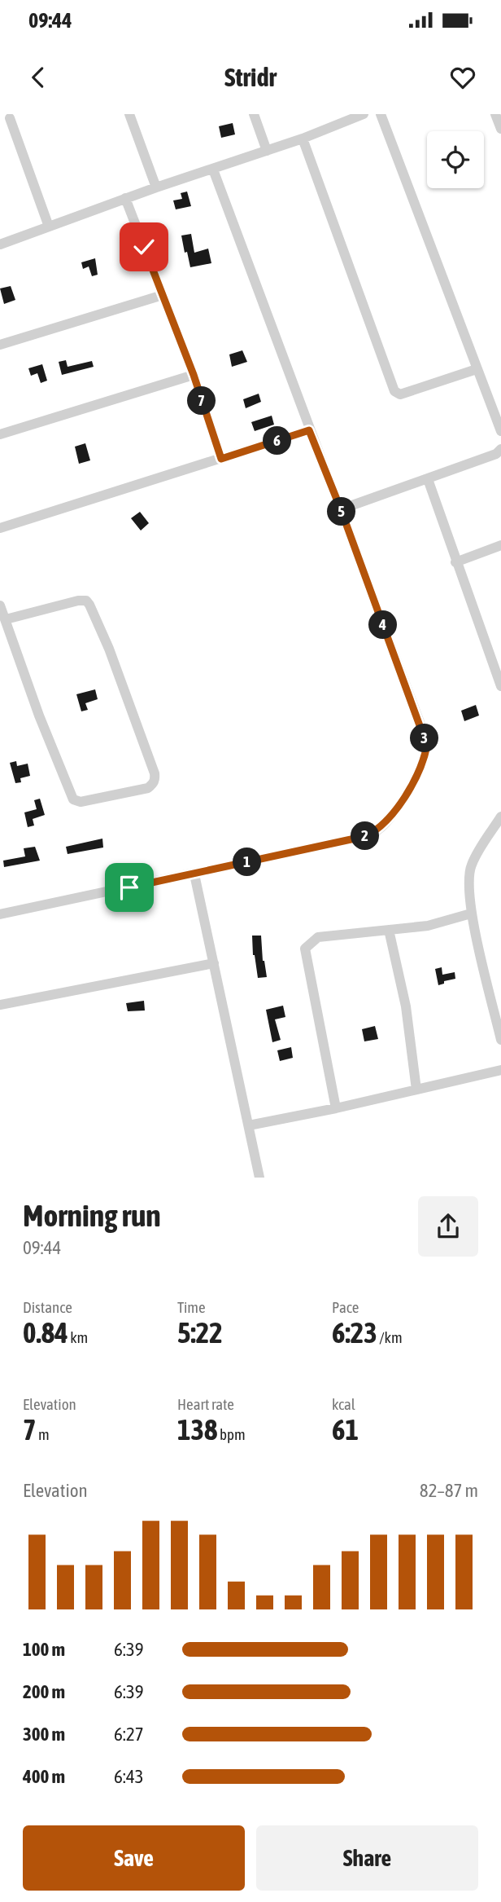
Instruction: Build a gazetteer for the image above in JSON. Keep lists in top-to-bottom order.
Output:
{
  "page": {
    "status": "09:44",
    "header": "Stridr",
    "pins": [
      "7",
      "6",
      "5",
      "4",
      "3",
      "2",
      "1"
    ],
    "heading": ["Morning run", "09:44"],
    "stats": [
      ["Distance", "0.84 km"],
      ["Time", "5:22"],
      ["Pace", "6:23 /km"],
      ["Elevation", "7 m"],
      ["Heart rate", "138 bpm"],
      ["kcal", "61"]
    ],
    "chart": ["Elevation", "82–87 m"],
    "list": [
      {
        "name": "100 m",
        "note": "6:39"
      },
      {
        "name": "200 m",
        "note": "6:39"
      },
      {
        "name": "300 m",
        "note": "6:27"
      },
      {
        "name": "400 m",
        "note": "6:43"
      }
    ],
    "buttons": ["Save", "Share"]
  }
}
